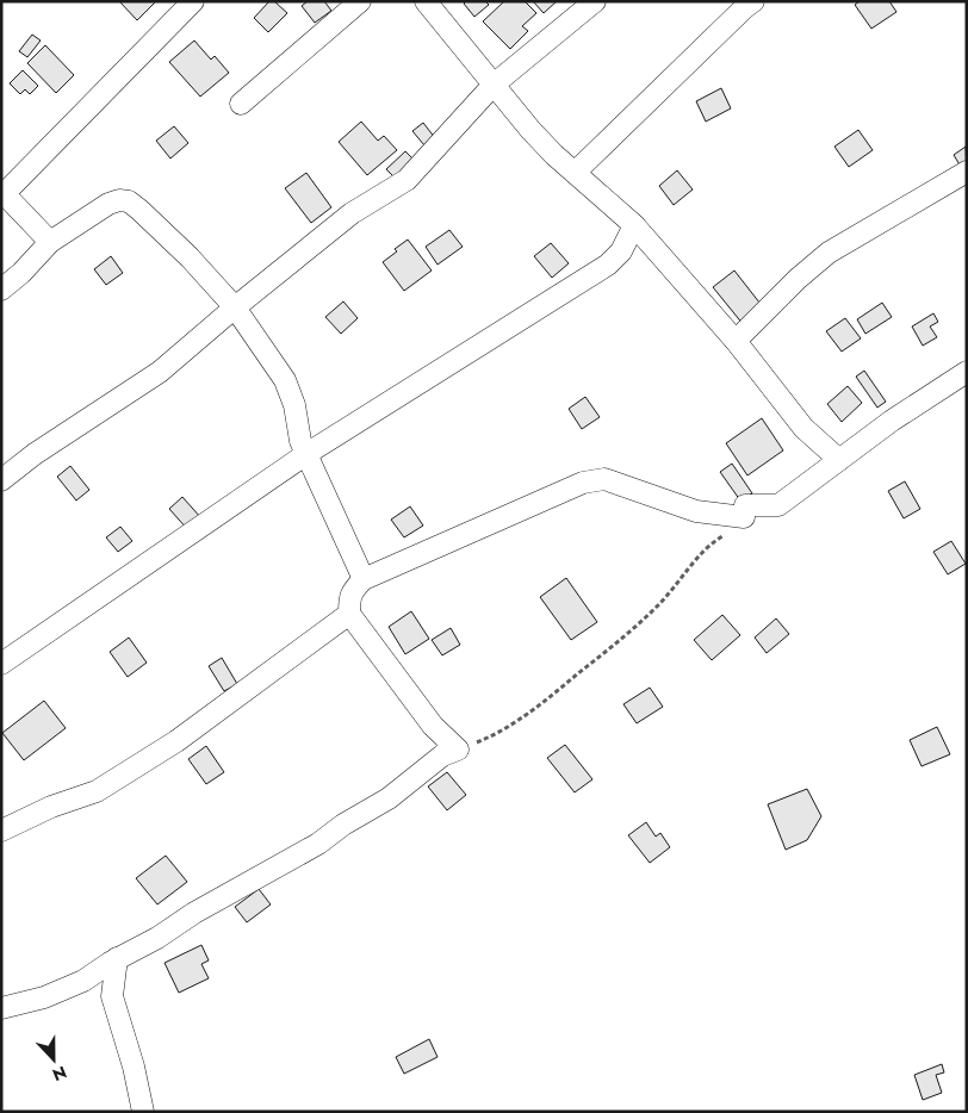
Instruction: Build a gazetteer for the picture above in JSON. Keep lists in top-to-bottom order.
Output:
{
  "north": "bottom"
}
